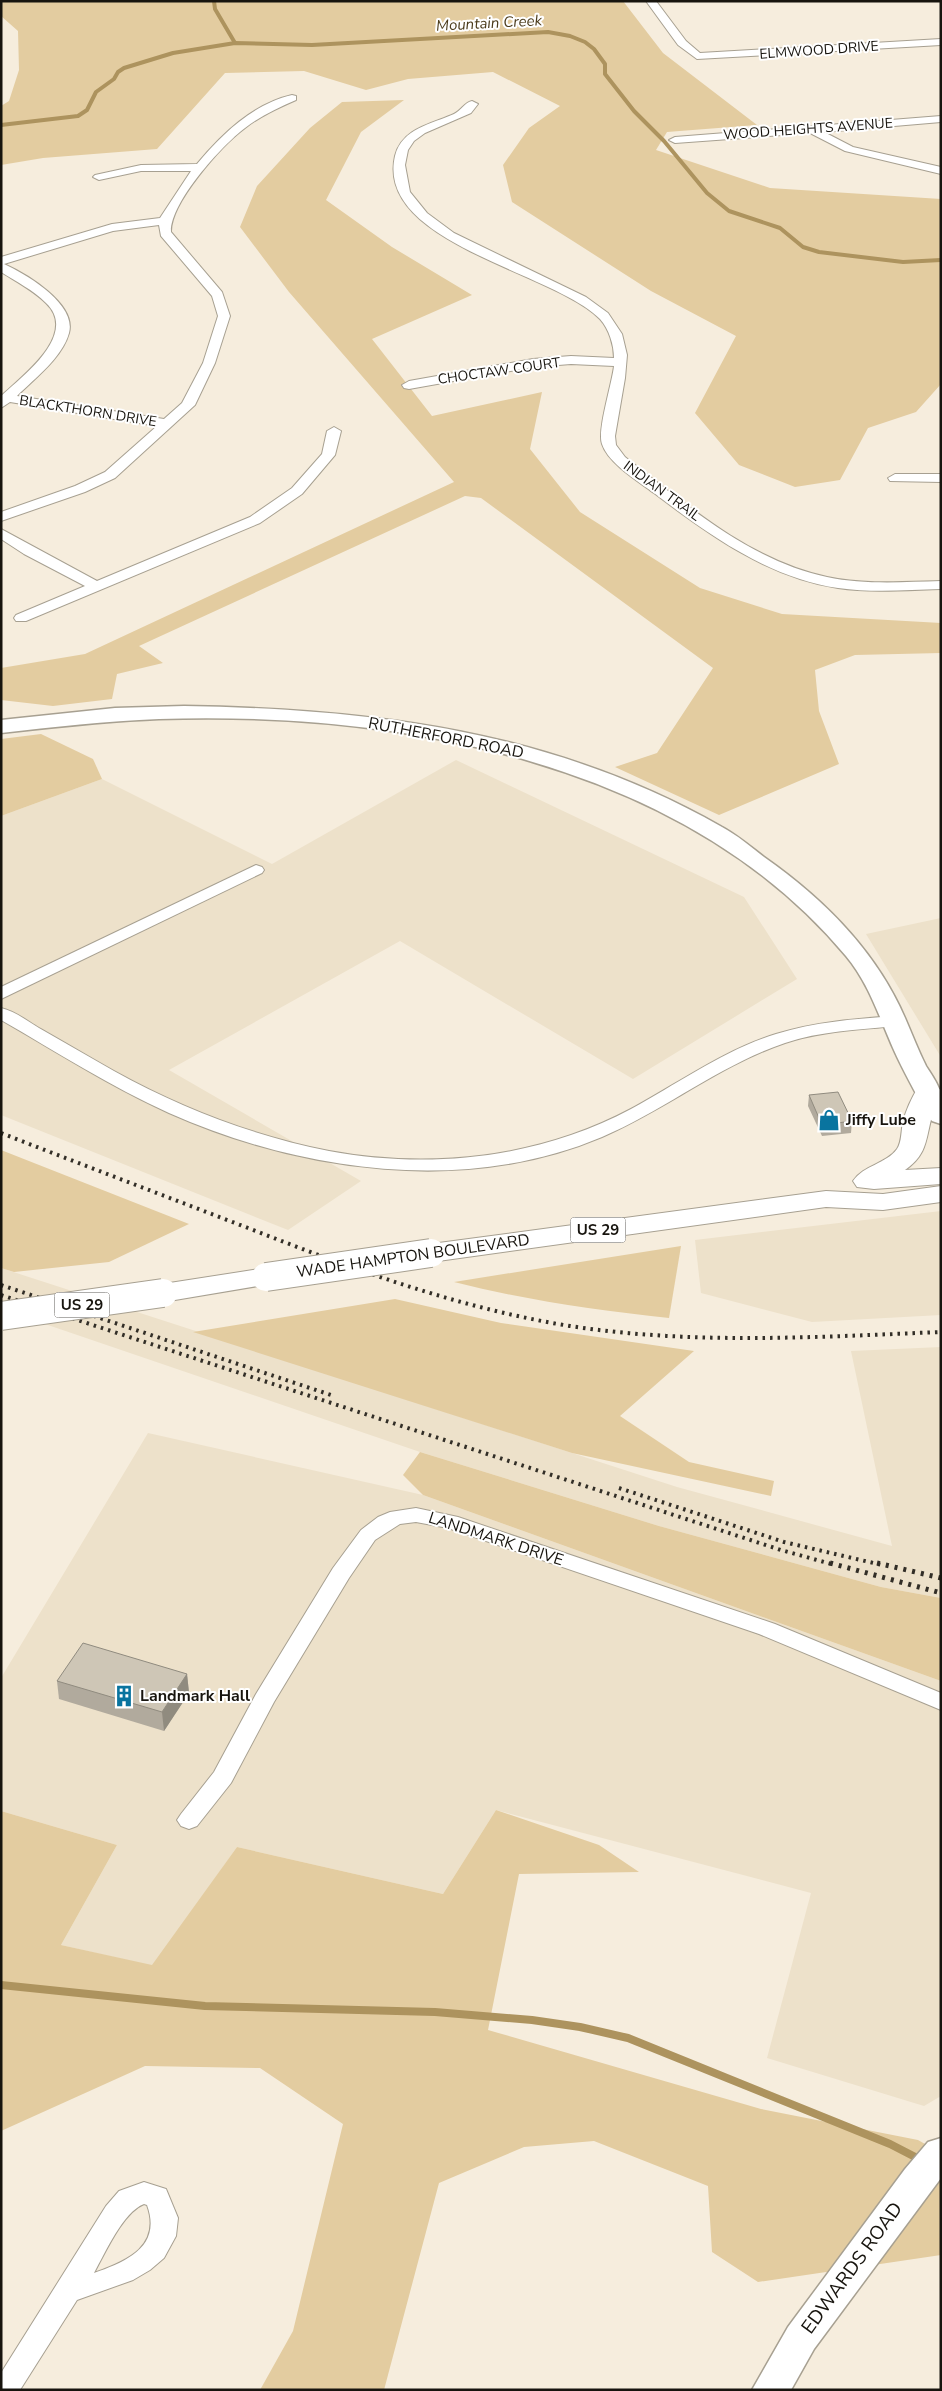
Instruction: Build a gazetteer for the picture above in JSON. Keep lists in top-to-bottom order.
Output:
{
  "streets": {
    "main road": ["US 29", "WADE HAMPTON BOULEVARD"],
    "street": [
      "ELMWOOD DRIVE",
      "WOOD HEIGHTS AVENUE",
      "CHOCTAW COURT",
      "BLACKTHORN DRIVE",
      "INDIAN TRAIL",
      "RUTHERFORD ROAD",
      "LANDMARK DRIVE",
      "EDWARDS ROAD"
    ]
  },
  "crossings": [
    ["CHOCTAW COURT", "INDIAN TRAIL"]
  ],
  "water": ["Mountain Creek"],
  "places": {
    "shop": ["Jiffy Lube"],
    "building": ["Landmark Hall"]
  }
}
